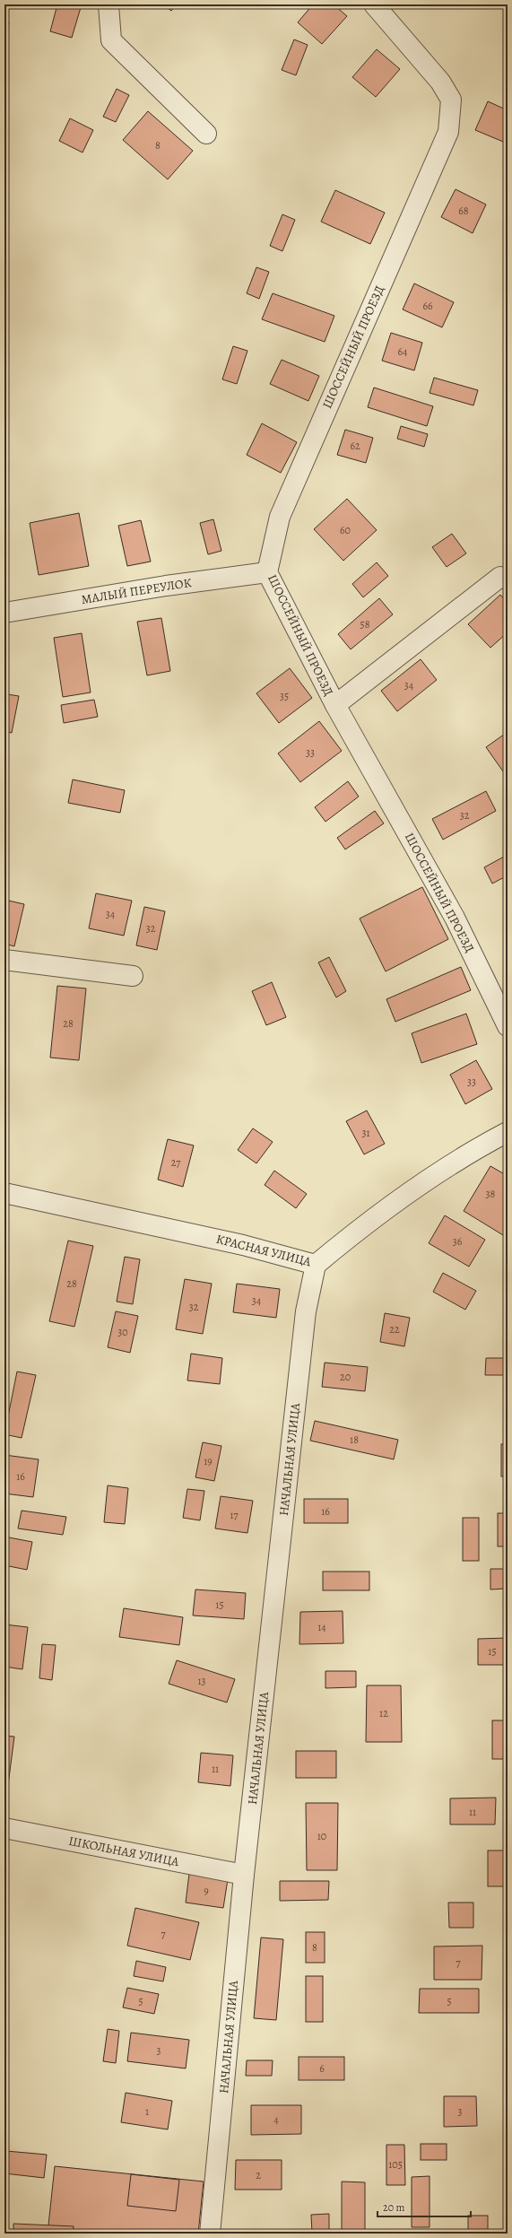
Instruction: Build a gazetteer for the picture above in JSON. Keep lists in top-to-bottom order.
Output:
{
  "streets": {
    "street": [
      "ШОССЕЙНЫЙ ПРОЕЗД",
      "МАЛЫЙ ПЕРЕУЛОК",
      "КРАСНАЯ УЛИЦА",
      "НАЧАЛЬНАЯ УЛИЦА",
      "ШКОЛЬНАЯ УЛИЦА"
    ]
  },
  "crossings": [
    ["ШОССЕЙНЫЙ ПРОЕЗД", "МАЛЫЙ ПЕРЕУЛОК"],
    ["КРАСНАЯ УЛИЦА", "НАЧАЛЬНАЯ УЛИЦА"],
    ["НАЧАЛЬНАЯ УЛИЦА", "ШКОЛЬНАЯ УЛИЦА"]
  ],
  "house_numbers": [
    "8",
    "68",
    "66",
    "64",
    "62",
    "60",
    "58",
    "34",
    "35",
    "33",
    "32",
    "34",
    "32",
    "28",
    "33",
    "31",
    "27",
    "38",
    "36",
    "28",
    "34",
    "32",
    "22",
    "30",
    "20",
    "18",
    "19",
    "16",
    "16",
    "17",
    "15",
    "14",
    "15",
    "13",
    "12",
    "11",
    "11",
    "10",
    "9",
    "7",
    "8",
    "7",
    "5",
    "5",
    "3",
    "6",
    "1",
    "3",
    "4",
    "105",
    "2"
  ],
  "scale_bar": "20 m"
}
